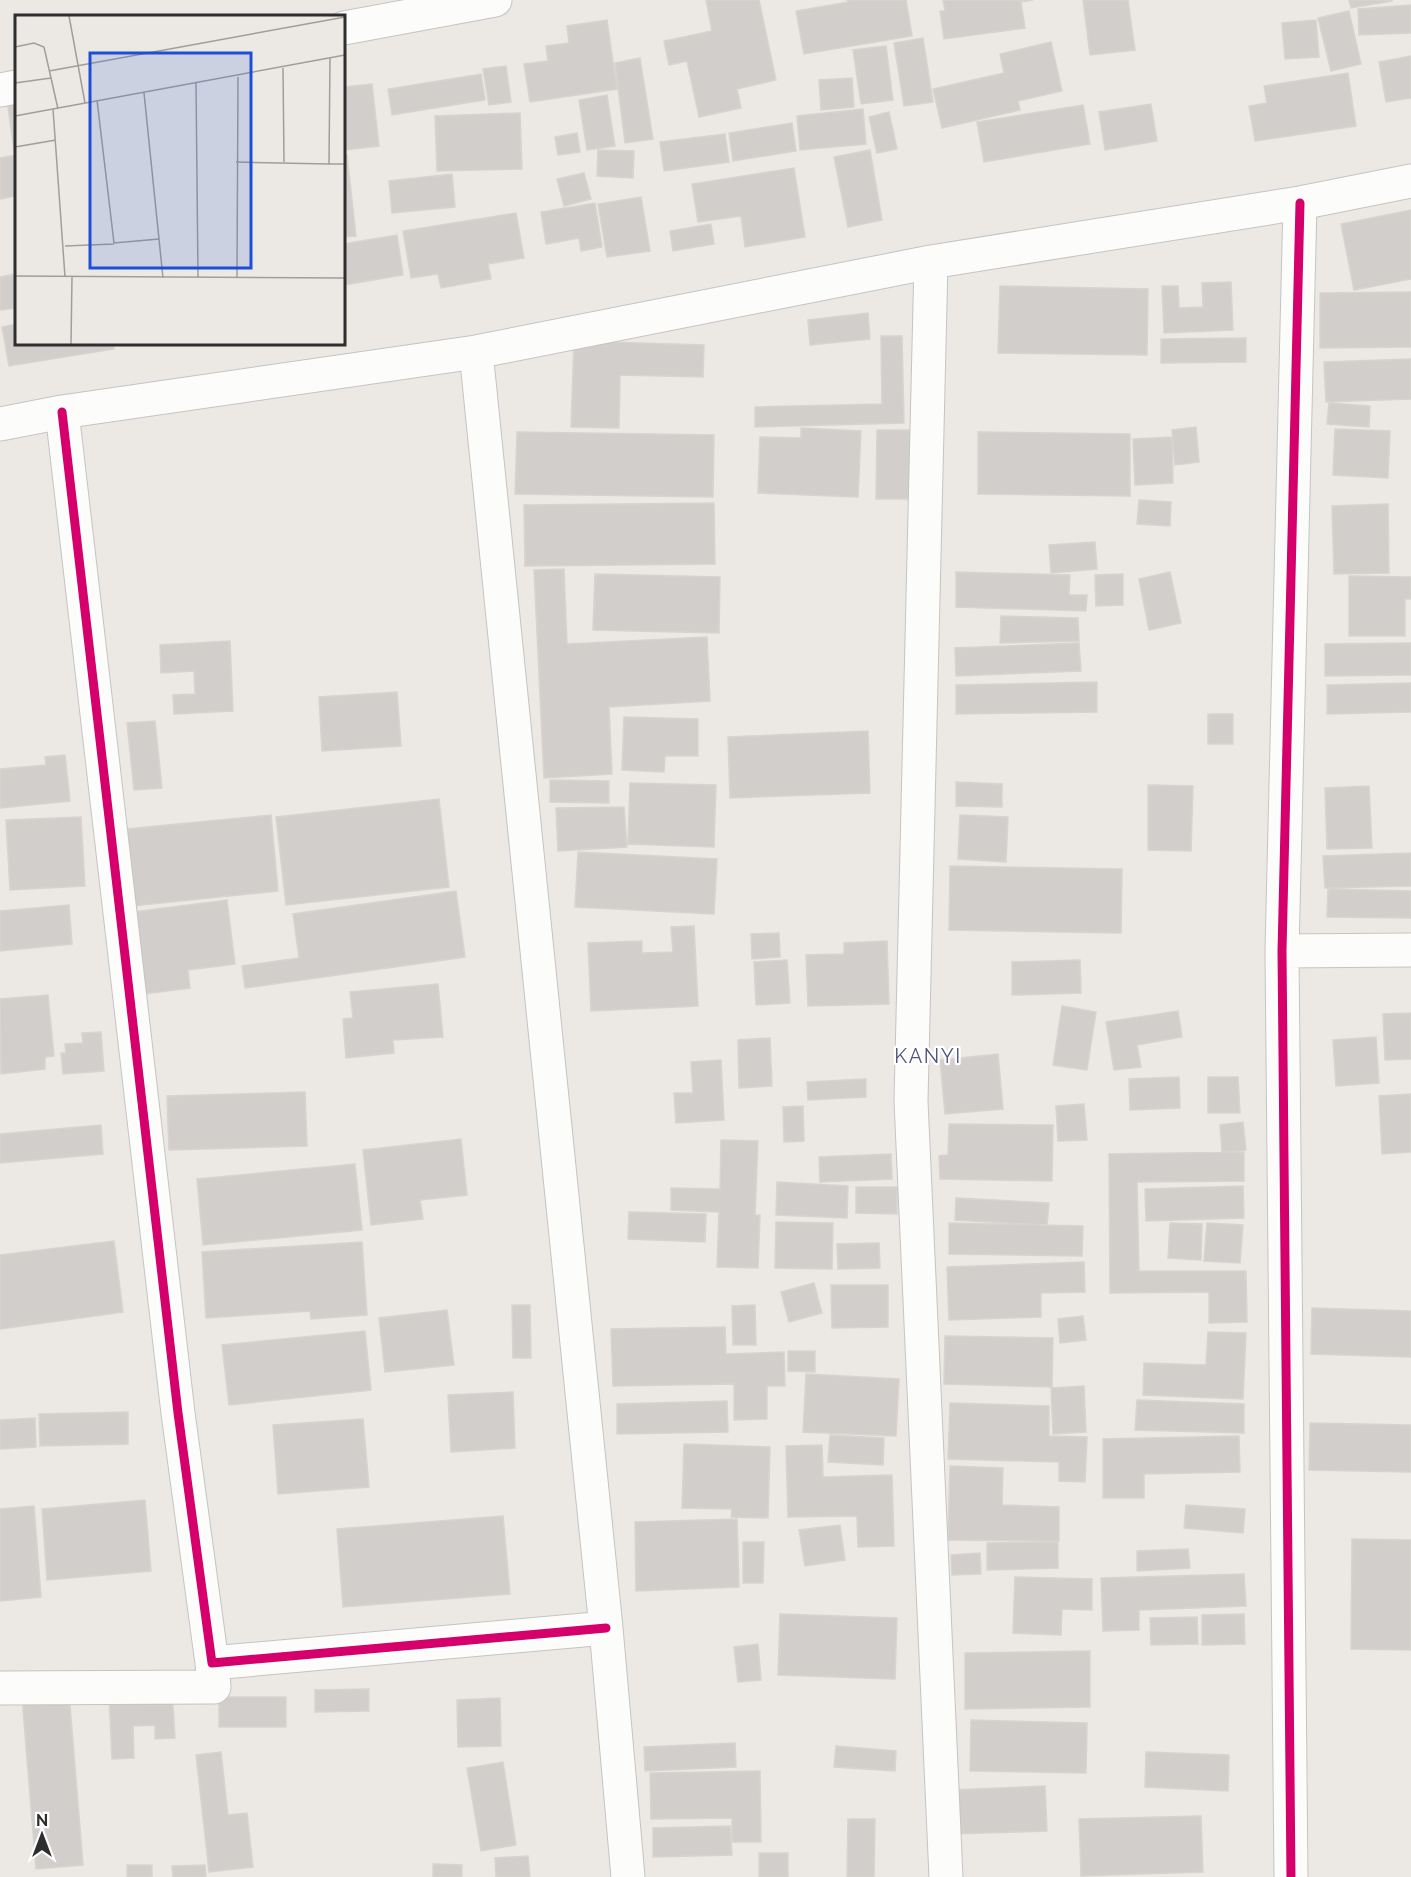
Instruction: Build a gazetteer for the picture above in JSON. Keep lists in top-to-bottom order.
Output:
{
  "districts": ["KANYI"],
  "north": "top"
}
